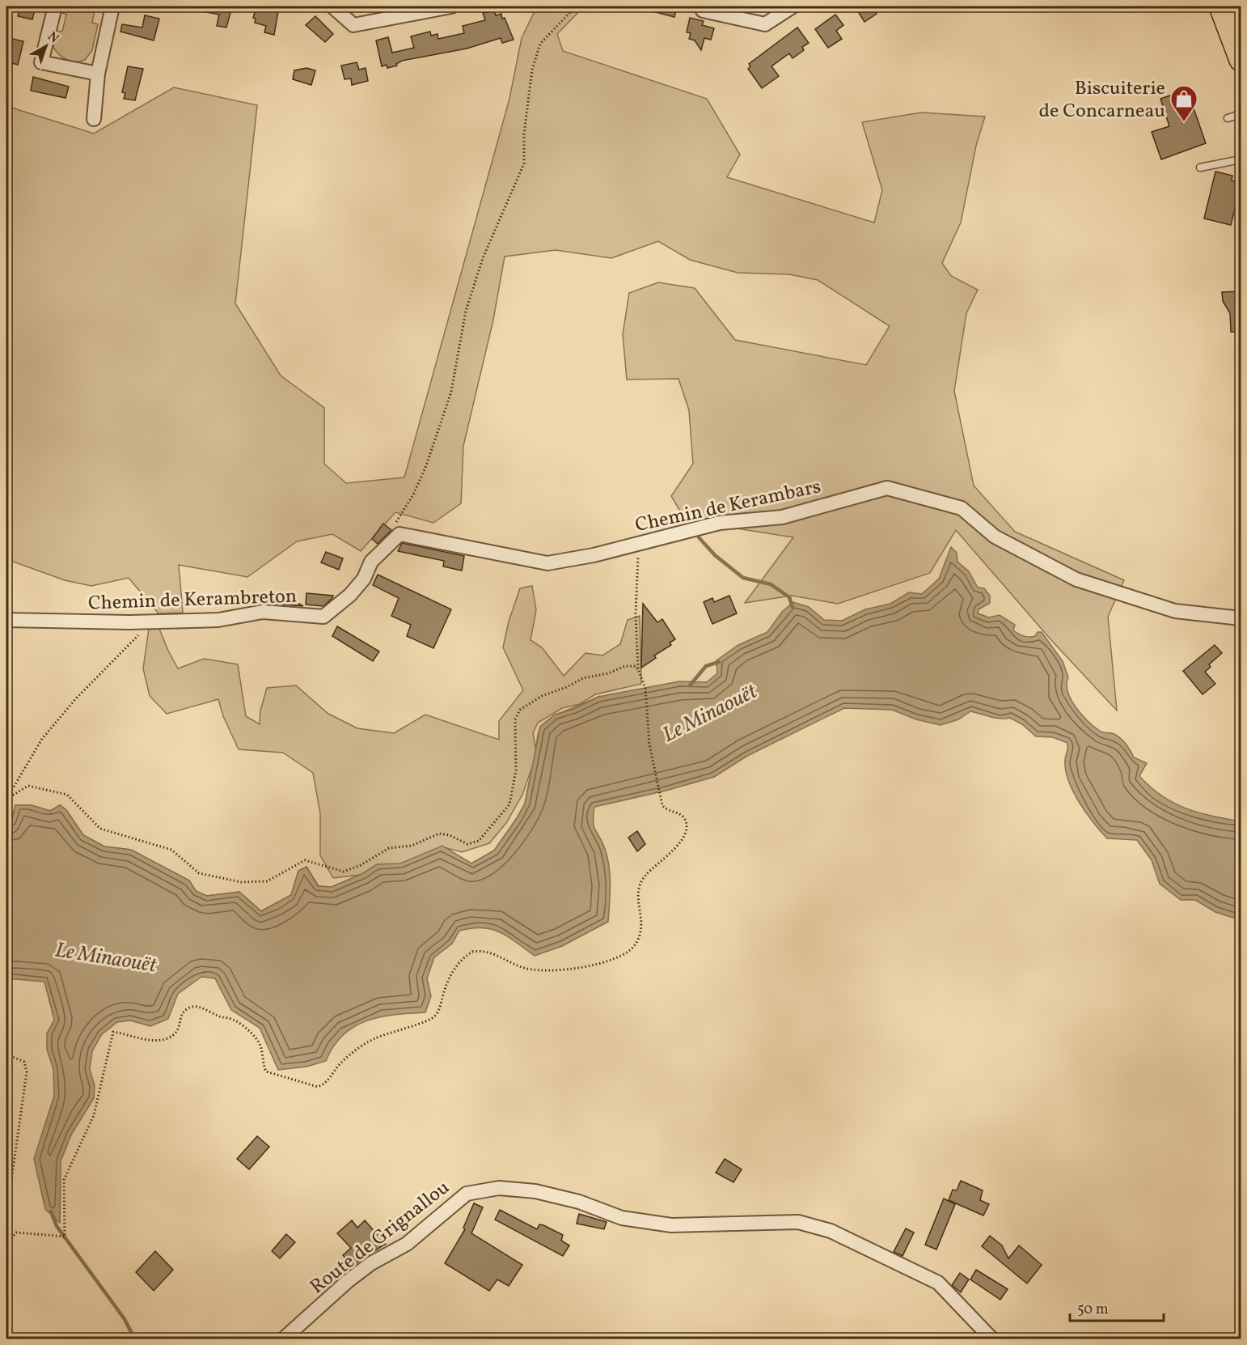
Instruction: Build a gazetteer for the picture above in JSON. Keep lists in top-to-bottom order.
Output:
{
  "streets": {
    "street": ["Chemin de Kerambars", "Chemin de Kerambreton", "Route de Grignallou"]
  },
  "crossings": [
    ["Chemin de Kerambars", "Chemin de Kerambreton"]
  ],
  "water": ["Le Minaouët"],
  "places": {
    "shop": ["Biscuiterie de Concarneau"]
  },
  "scale_bar": "50 m",
  "north": "top right"
}
